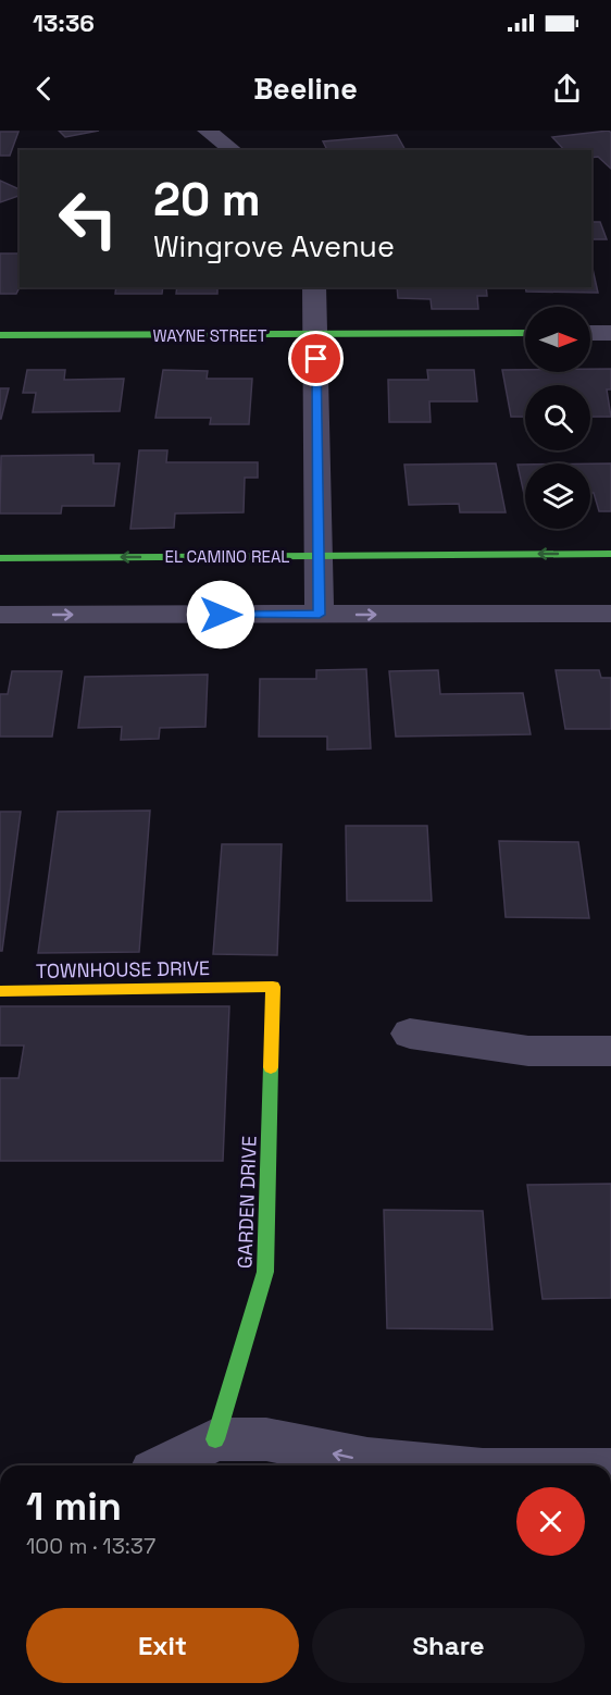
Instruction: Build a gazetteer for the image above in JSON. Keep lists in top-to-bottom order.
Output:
{
  "streets": {
    "street": [
      "WAYNE STREET",
      "EL CAMINO REAL",
      "TOWNHOUSE DRIVE",
      "GARDEN DRIVE"
    ]
  },
  "crossings": [
    ["TOWNHOUSE DRIVE", "GARDEN DRIVE"]
  ],
  "north": "right",
  "page": {
    "status": "13:36",
    "header": "Beeline",
    "turn": ["20 m", "Wingrove Avenue"],
    "heading": ["1 min", "100 m · 13:37"],
    "buttons": ["Exit", "Share"]
  }
}
